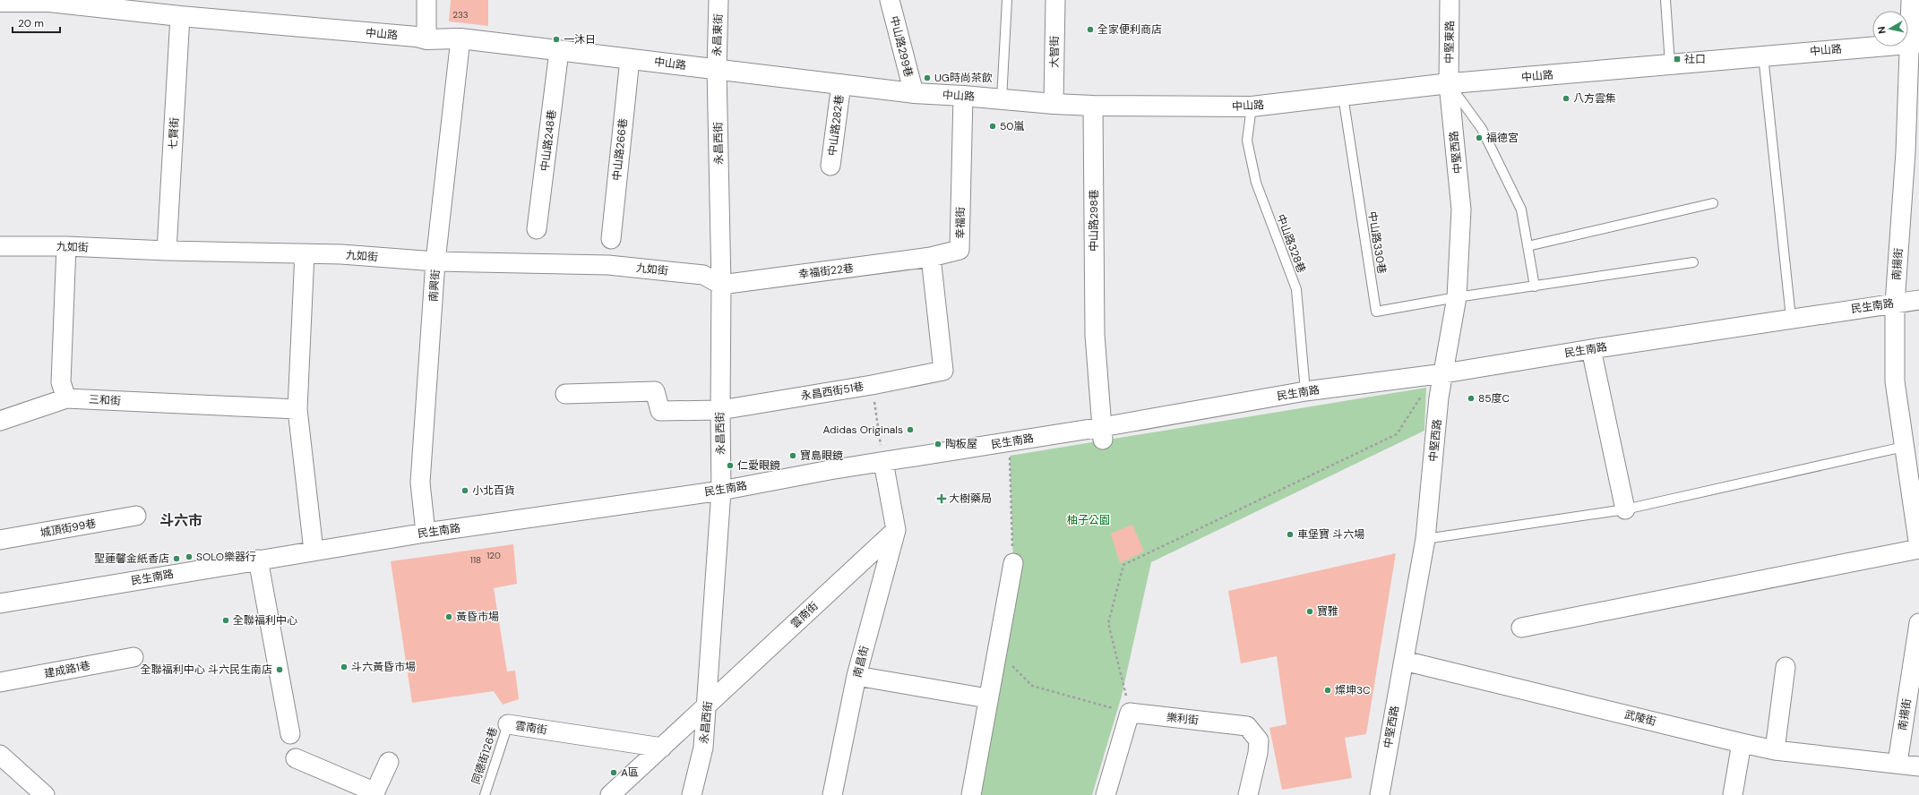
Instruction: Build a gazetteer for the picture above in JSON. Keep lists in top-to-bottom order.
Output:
{
  "streets": {
    "street": [
      "中山路",
      "永昌東街",
      "中堅東路",
      "中山路299巷",
      "大智街",
      "中山路282巷",
      "七賢街",
      "中山路248巷",
      "永昌西街",
      "中山路266巷",
      "中堅西路",
      "中山路298巷",
      "幸福街",
      "九如街",
      "南揚街",
      "幸福街22巷",
      "南興街",
      "民生南路",
      "永昌西街51巷",
      "三和街",
      "城頂街99巷",
      "雲南街",
      "南昌街",
      "建成路1巷",
      "武陵街",
      "樂利街"
    ],
    "lane": ["中山路330巷", "中山路328巷", "同德街126巷"]
  },
  "crossings": [
    ["中山路", "永昌東街"],
    ["中山路", "中堅東路"],
    ["中山路", "中山路299巷"],
    ["中山路", "大智街"],
    ["中山路", "中山路282巷"],
    ["中山路", "七賢街"],
    ["中山路", "中山路248巷"],
    ["中山路", "永昌西街"],
    ["中山路", "中山路266巷"],
    ["中山路", "中堅西路"],
    ["中山路", "中山路298巷"],
    ["中山路", "幸福街"],
    ["中山路", "中山路330巷"],
    ["中山路", "中山路328巷"],
    ["中山路", "南揚街"],
    ["中山路", "南興街"],
    ["永昌東街", "永昌西街"],
    ["中堅東路", "中堅西路"],
    ["七賢街", "九如街"],
    ["永昌西街", "九如街"],
    ["永昌西街", "幸福街22巷"],
    ["永昌西街", "民生南路"],
    ["永昌西街", "永昌西街51巷"],
    ["永昌西街", "雲南街"],
    ["中堅西路", "中山路330巷"],
    ["中堅西路", "民生南路"],
    ["中堅西路", "武陵街"],
    ["中山路298巷", "民生南路"],
    ["幸福街", "幸福街22巷"],
    ["幸福街", "永昌西街51巷"],
    ["中山路328巷", "民生南路"],
    ["九如街", "幸福街22巷"],
    ["九如街", "南興街"],
    ["南揚街", "民生南路"],
    ["南揚街", "武陵街"],
    ["幸福街22巷", "永昌西街51巷"],
    ["南興街", "民生南路"],
    ["雲南街", "南昌街"],
    ["雲南街", "同德街126巷"]
  ],
  "districts": ["斗六市"],
  "parks": ["柚子公園"],
  "places": {
    "other": [
      "全家便利商店",
      "一沐日",
      "UG時尚茶飲",
      "八方雲集",
      "50嵐",
      "福德宮",
      "85度C",
      "Adidas Originals",
      "陶板屋",
      "寶島眼鏡",
      "仁愛眼鏡",
      "小北百貨",
      "車堡寶 斗六場",
      "SOLO樂器行",
      "聖蓮馨金紙香店",
      "寶雅",
      "黃昏市場",
      "全聯福利中心",
      "斗六黃昏市場",
      "全聯福利中心 斗六民生南店",
      "燦坤3C",
      "A區"
    ],
    "transit": ["社口"],
    "health": ["大樹藥局"]
  },
  "house_numbers": ["233", "120", "118"],
  "scale_bar": "20 m",
  "north": "left"
}
